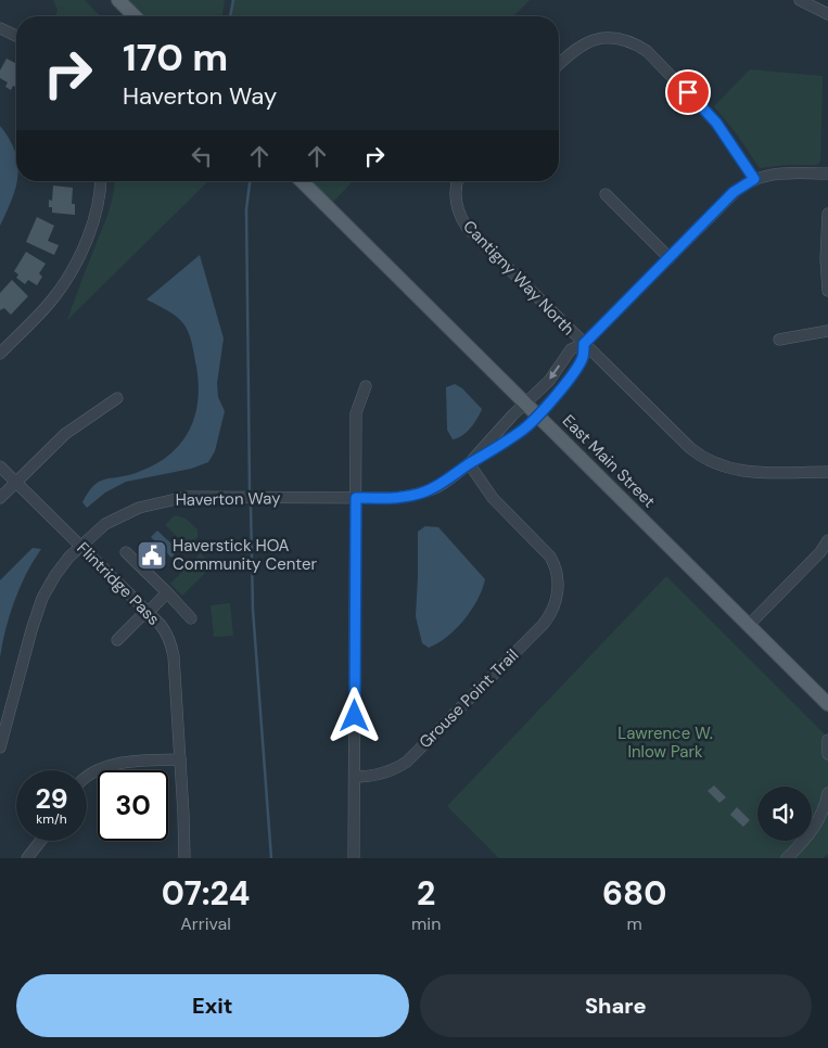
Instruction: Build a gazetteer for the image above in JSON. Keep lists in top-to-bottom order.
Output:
{
  "streets": {
    "main road": ["East Main Street"],
    "street": [
      "Cantigny Way North",
      "Haverton Way",
      "Flintridge Pass",
      "Grouse Point Trail"
    ]
  },
  "crossings": [
    ["Cantigny Way North", "Haverton Way"],
    ["East Main Street", "Haverton Way"],
    ["Haverton Way", "Flintridge Pass"],
    ["Haverton Way", "Grouse Point Trail"]
  ],
  "parks": ["Lawrence W. Inlow Park"],
  "places": {
    "public building": ["Haverstick HOA Community Center"]
  },
  "page": {
    "turn": ["170 m", "Haverton Way"],
    "speed": "29 km/h",
    "limit": "30",
    "eta": [
      "07:24",
      "Arrival",
      "2",
      "min",
      "680",
      "m"
    ],
    "buttons": ["Exit", "Share"]
  }
}
